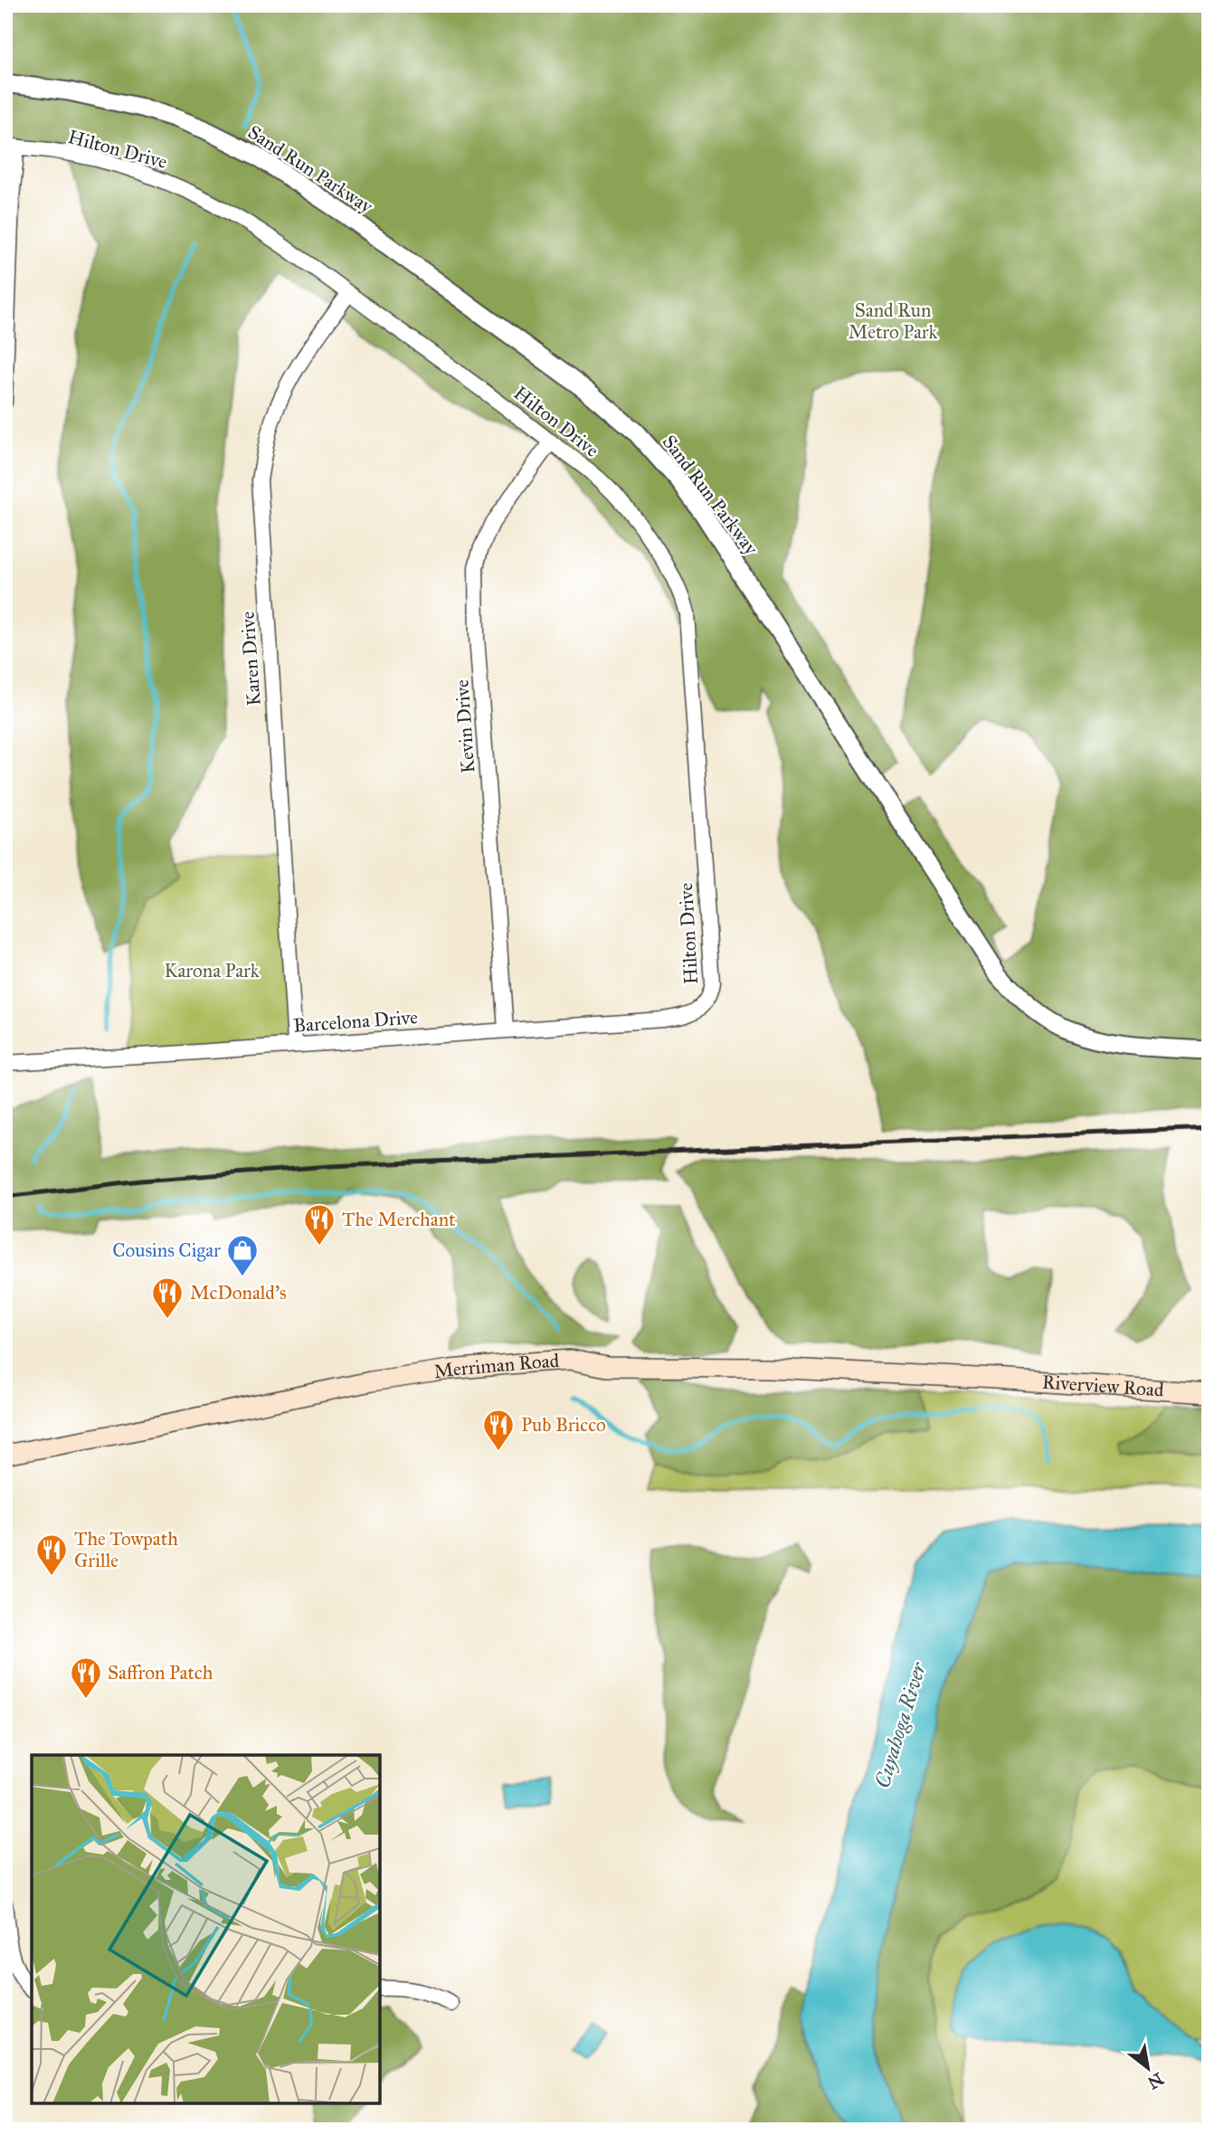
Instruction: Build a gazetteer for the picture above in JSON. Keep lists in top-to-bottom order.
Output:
{
  "streets": {
    "main road": ["Merriman Road", "Riverview Road"],
    "street": [
      "Hilton Drive",
      "Sand Run Parkway",
      "Karen Drive",
      "Kevin Drive",
      "Barcelona Drive"
    ]
  },
  "crossings": [
    ["Hilton Drive", "Karen Drive"],
    ["Hilton Drive", "Kevin Drive"],
    ["Hilton Drive", "Barcelona Drive"],
    ["Karen Drive", "Barcelona Drive"],
    ["Kevin Drive", "Barcelona Drive"],
    ["Merriman Road", "Riverview Road"]
  ],
  "water": ["Cuyahoga River"],
  "parks": ["Sand Run Metro Park", "Karona Park"],
  "places": {
    "restaurant": [
      "The Merchant",
      "McDonald's",
      "Pub Bricco",
      "The Towpath Grille",
      "Saffron Patch"
    ],
    "shop": ["Cousins Cigar"]
  },
  "north": "bottom right"
}
